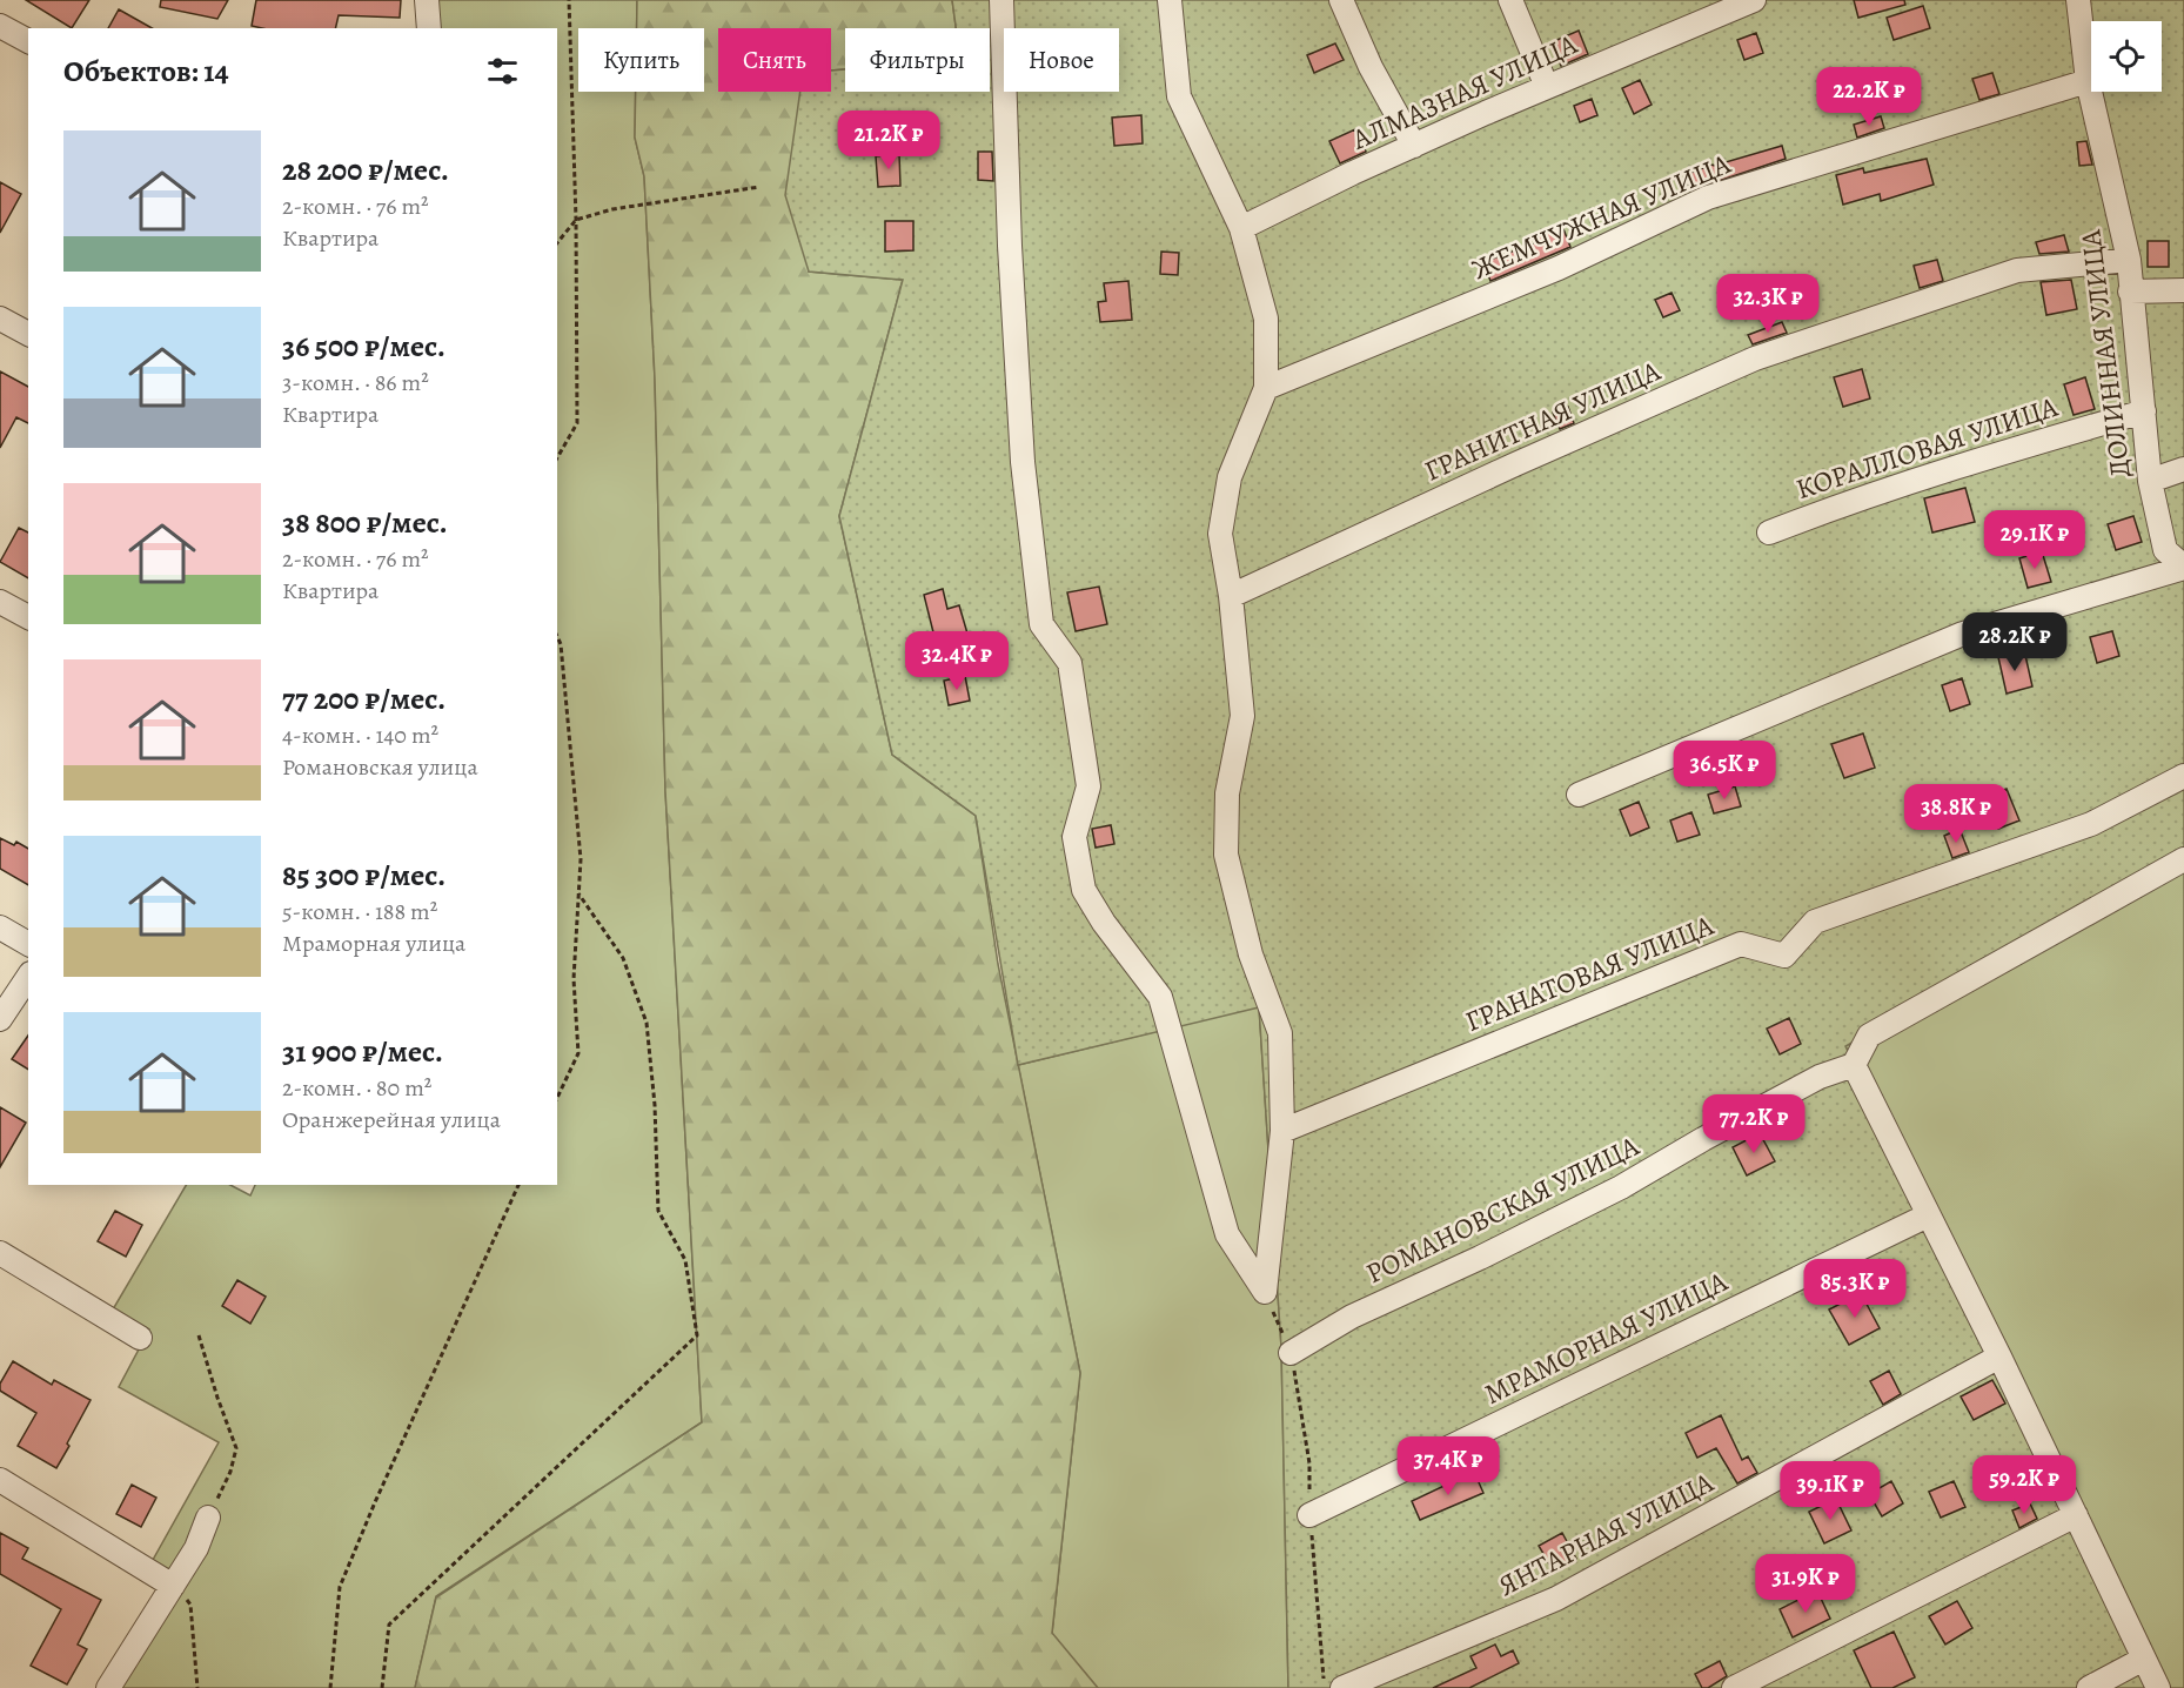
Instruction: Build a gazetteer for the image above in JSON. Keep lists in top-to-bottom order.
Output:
{
  "streets": {
    "street": [
      "АЛМАЗНАЯ УЛИЦА",
      "ЖЕМЧУЖНАЯ УЛИЦА",
      "ДОЛИННАЯ УЛИЦА",
      "ГРАНИТНАЯ УЛИЦА",
      "КОРАЛЛОВАЯ УЛИЦА",
      "ГРАНАТОВАЯ УЛИЦА",
      "РОМАНОВСКАЯ УЛИЦА",
      "МРАМОРНАЯ УЛИЦА",
      "ЯНТАРНАЯ УЛИЦА"
    ]
  },
  "crossings": [
    ["ЖЕМЧУЖНАЯ УЛИЦА", "ДОЛИННАЯ УЛИЦА"],
    ["ДОЛИННАЯ УЛИЦА", "ГРАНИТНАЯ УЛИЦА"],
    ["ДОЛИННАЯ УЛИЦА", "КОРАЛЛОВАЯ УЛИЦА"]
  ],
  "page": {
    "chip": [
      "Купить",
      "Снять",
      "Фильтры",
      "Новое"
    ],
    "heading": "Объектов: 14",
    "price": [
      "22.2K ₽",
      "21.2K ₽",
      "32.3K ₽",
      "29.1K ₽",
      "28.2K ₽",
      "32.4K ₽",
      "36.5K ₽",
      "38.8K ₽",
      "77.2K ₽",
      "85.3K ₽",
      "37.4K ₽",
      "59.2K ₽",
      "39.1K ₽",
      "31.9K ₽"
    ],
    "list": [
      {
        "name": "28 200 ₽/мес.",
        "note": "2-комн. · 76 m² · Квартира"
      },
      {
        "name": "36 500 ₽/мес.",
        "note": "3-комн. · 86 m² · Квартира"
      },
      {
        "name": "38 800 ₽/мес.",
        "note": "2-комн. · 76 m² · Квартира"
      },
      {
        "name": "77 200 ₽/мес.",
        "note": "4-комн. · 140 m² · Романовская улица"
      },
      {
        "name": "85 300 ₽/мес.",
        "note": "5-комн. · 188 m² · Мраморная улица"
      },
      {
        "name": "31 900 ₽/мес.",
        "note": "2-комн. · 80 m² · Оранжерейная улица"
      }
    ]
  }
}
